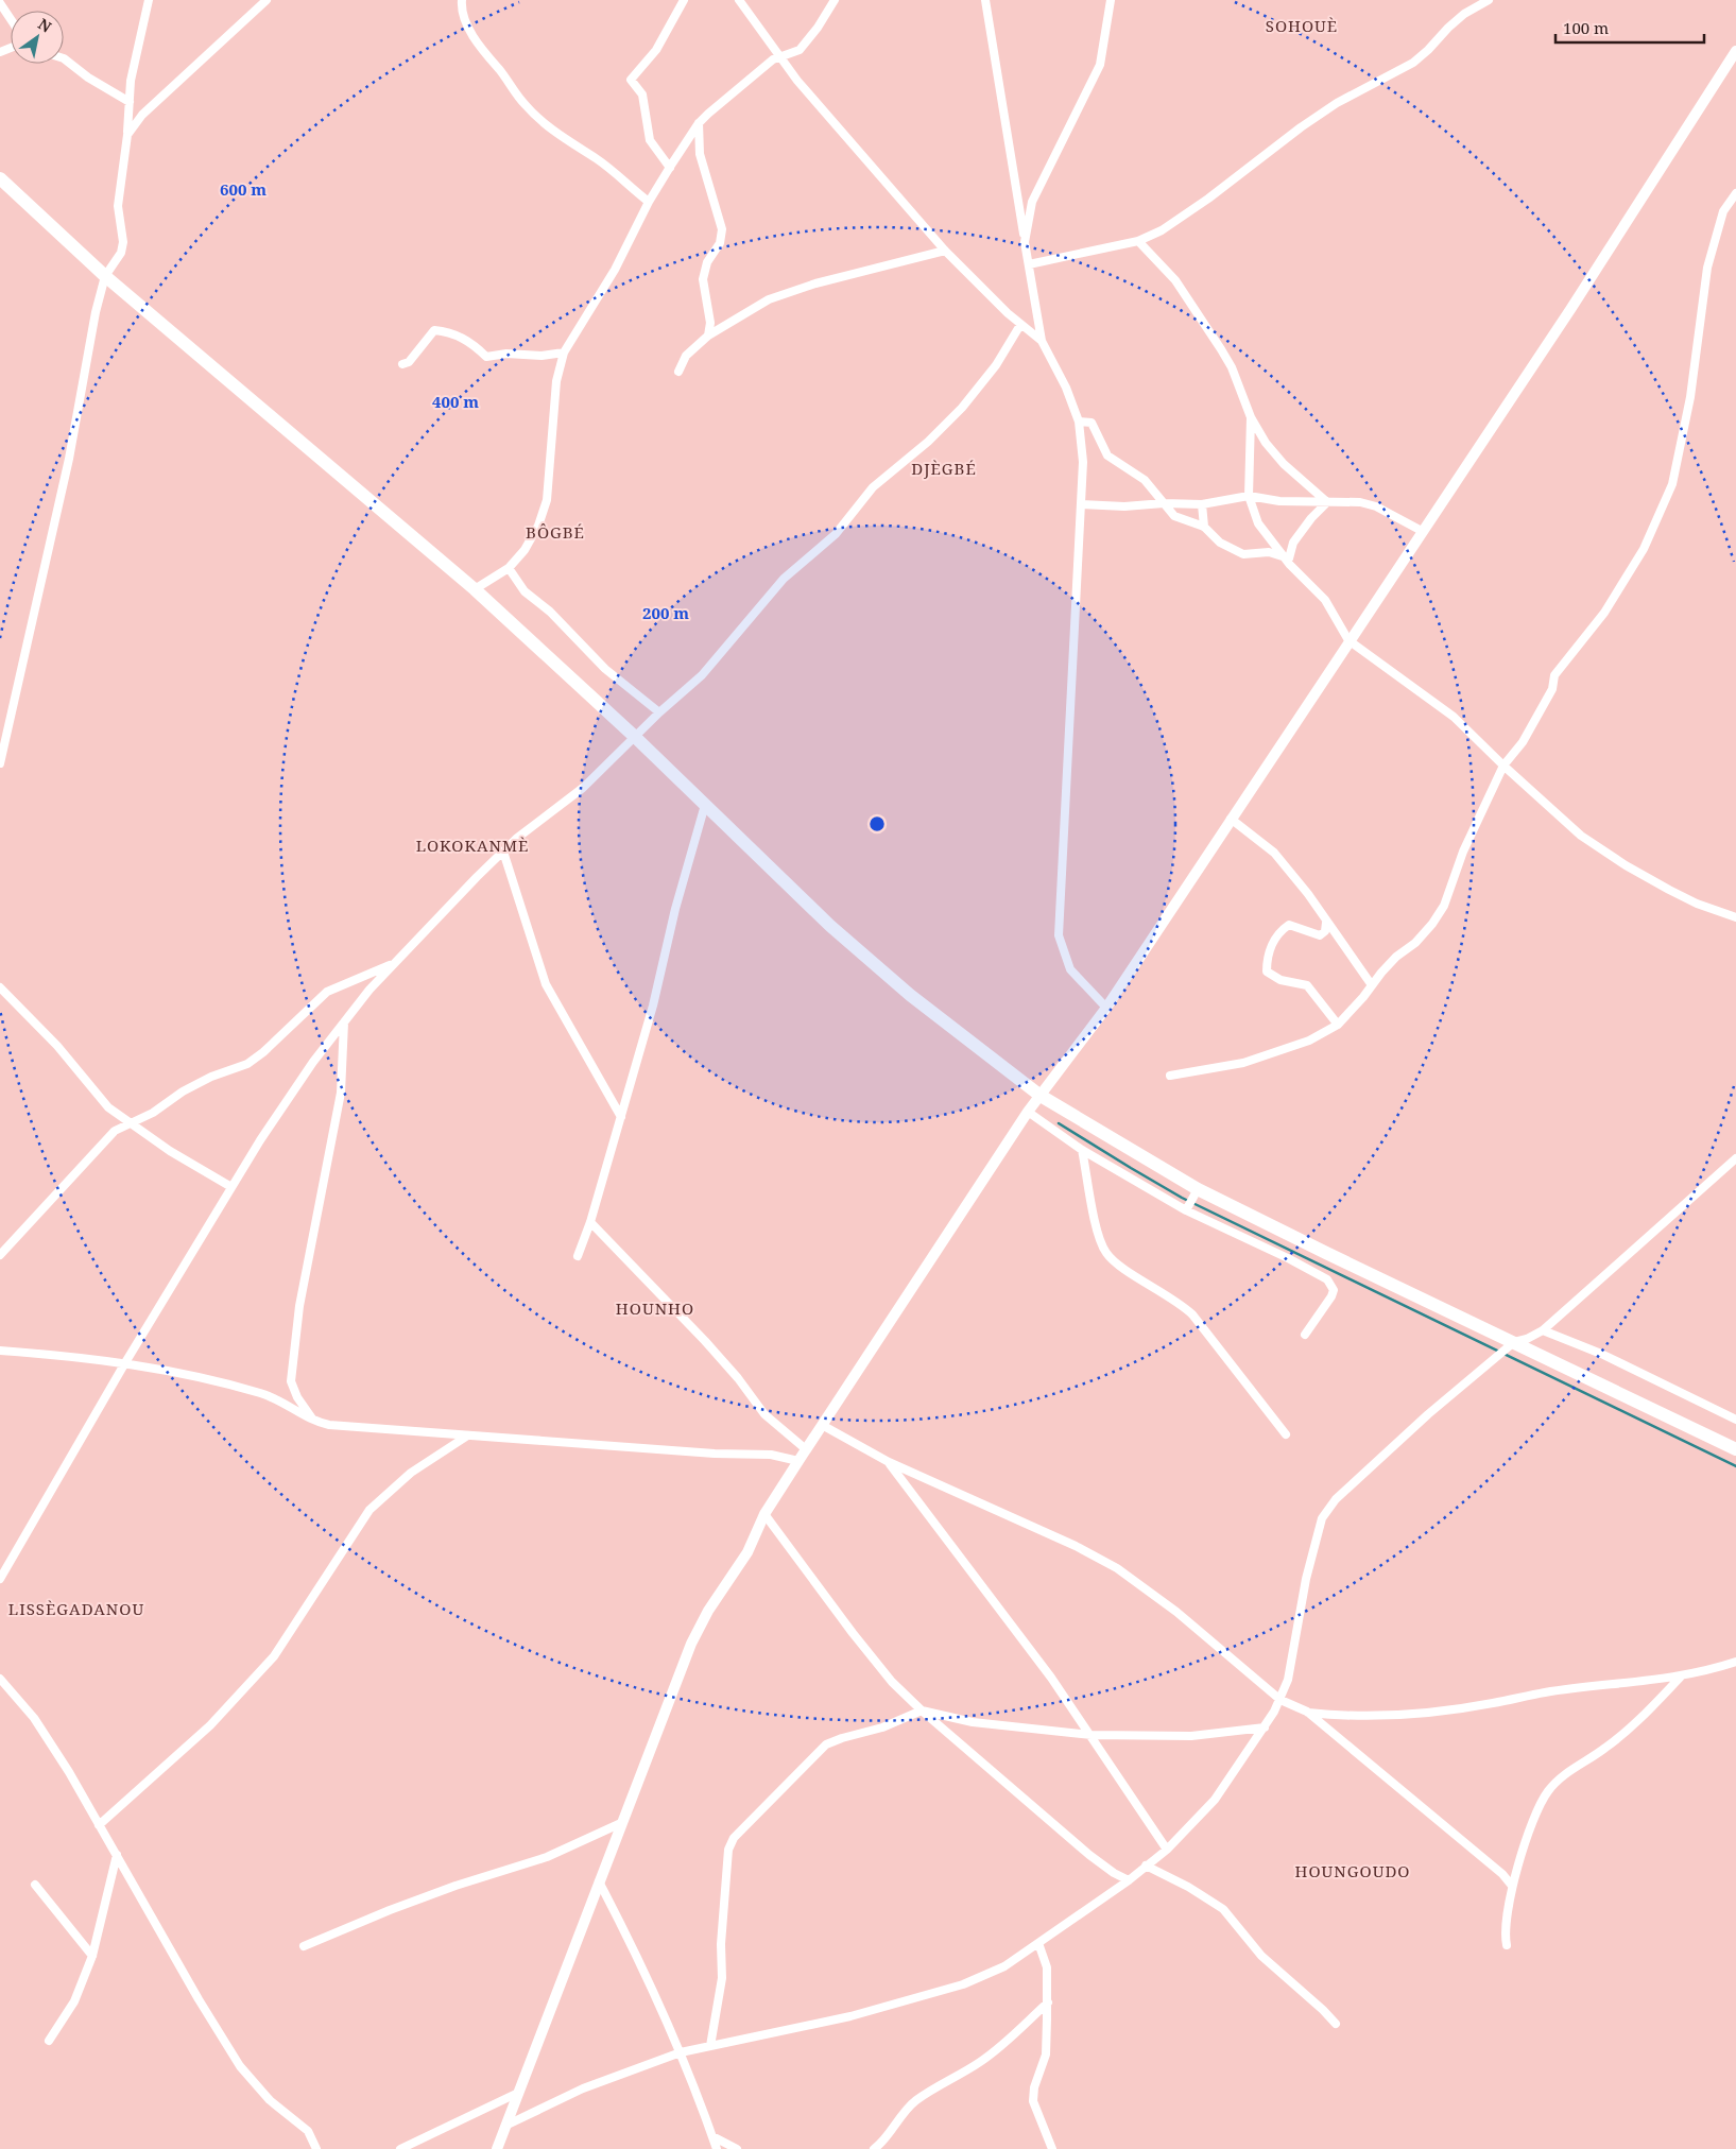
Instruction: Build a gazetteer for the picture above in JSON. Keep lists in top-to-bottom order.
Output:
{
  "districts": [
    "SOHOUÈ",
    "DJÈGBÉ",
    "BÔGBÉ",
    "LOKOKANMÈ",
    "HOUNHO",
    "LISSÈGADANOU",
    "HOUNGOUDO"
  ],
  "scale_bar": "100 m",
  "north": "top right",
  "rings": ["600 m", "400 m", "200 m"]
}
